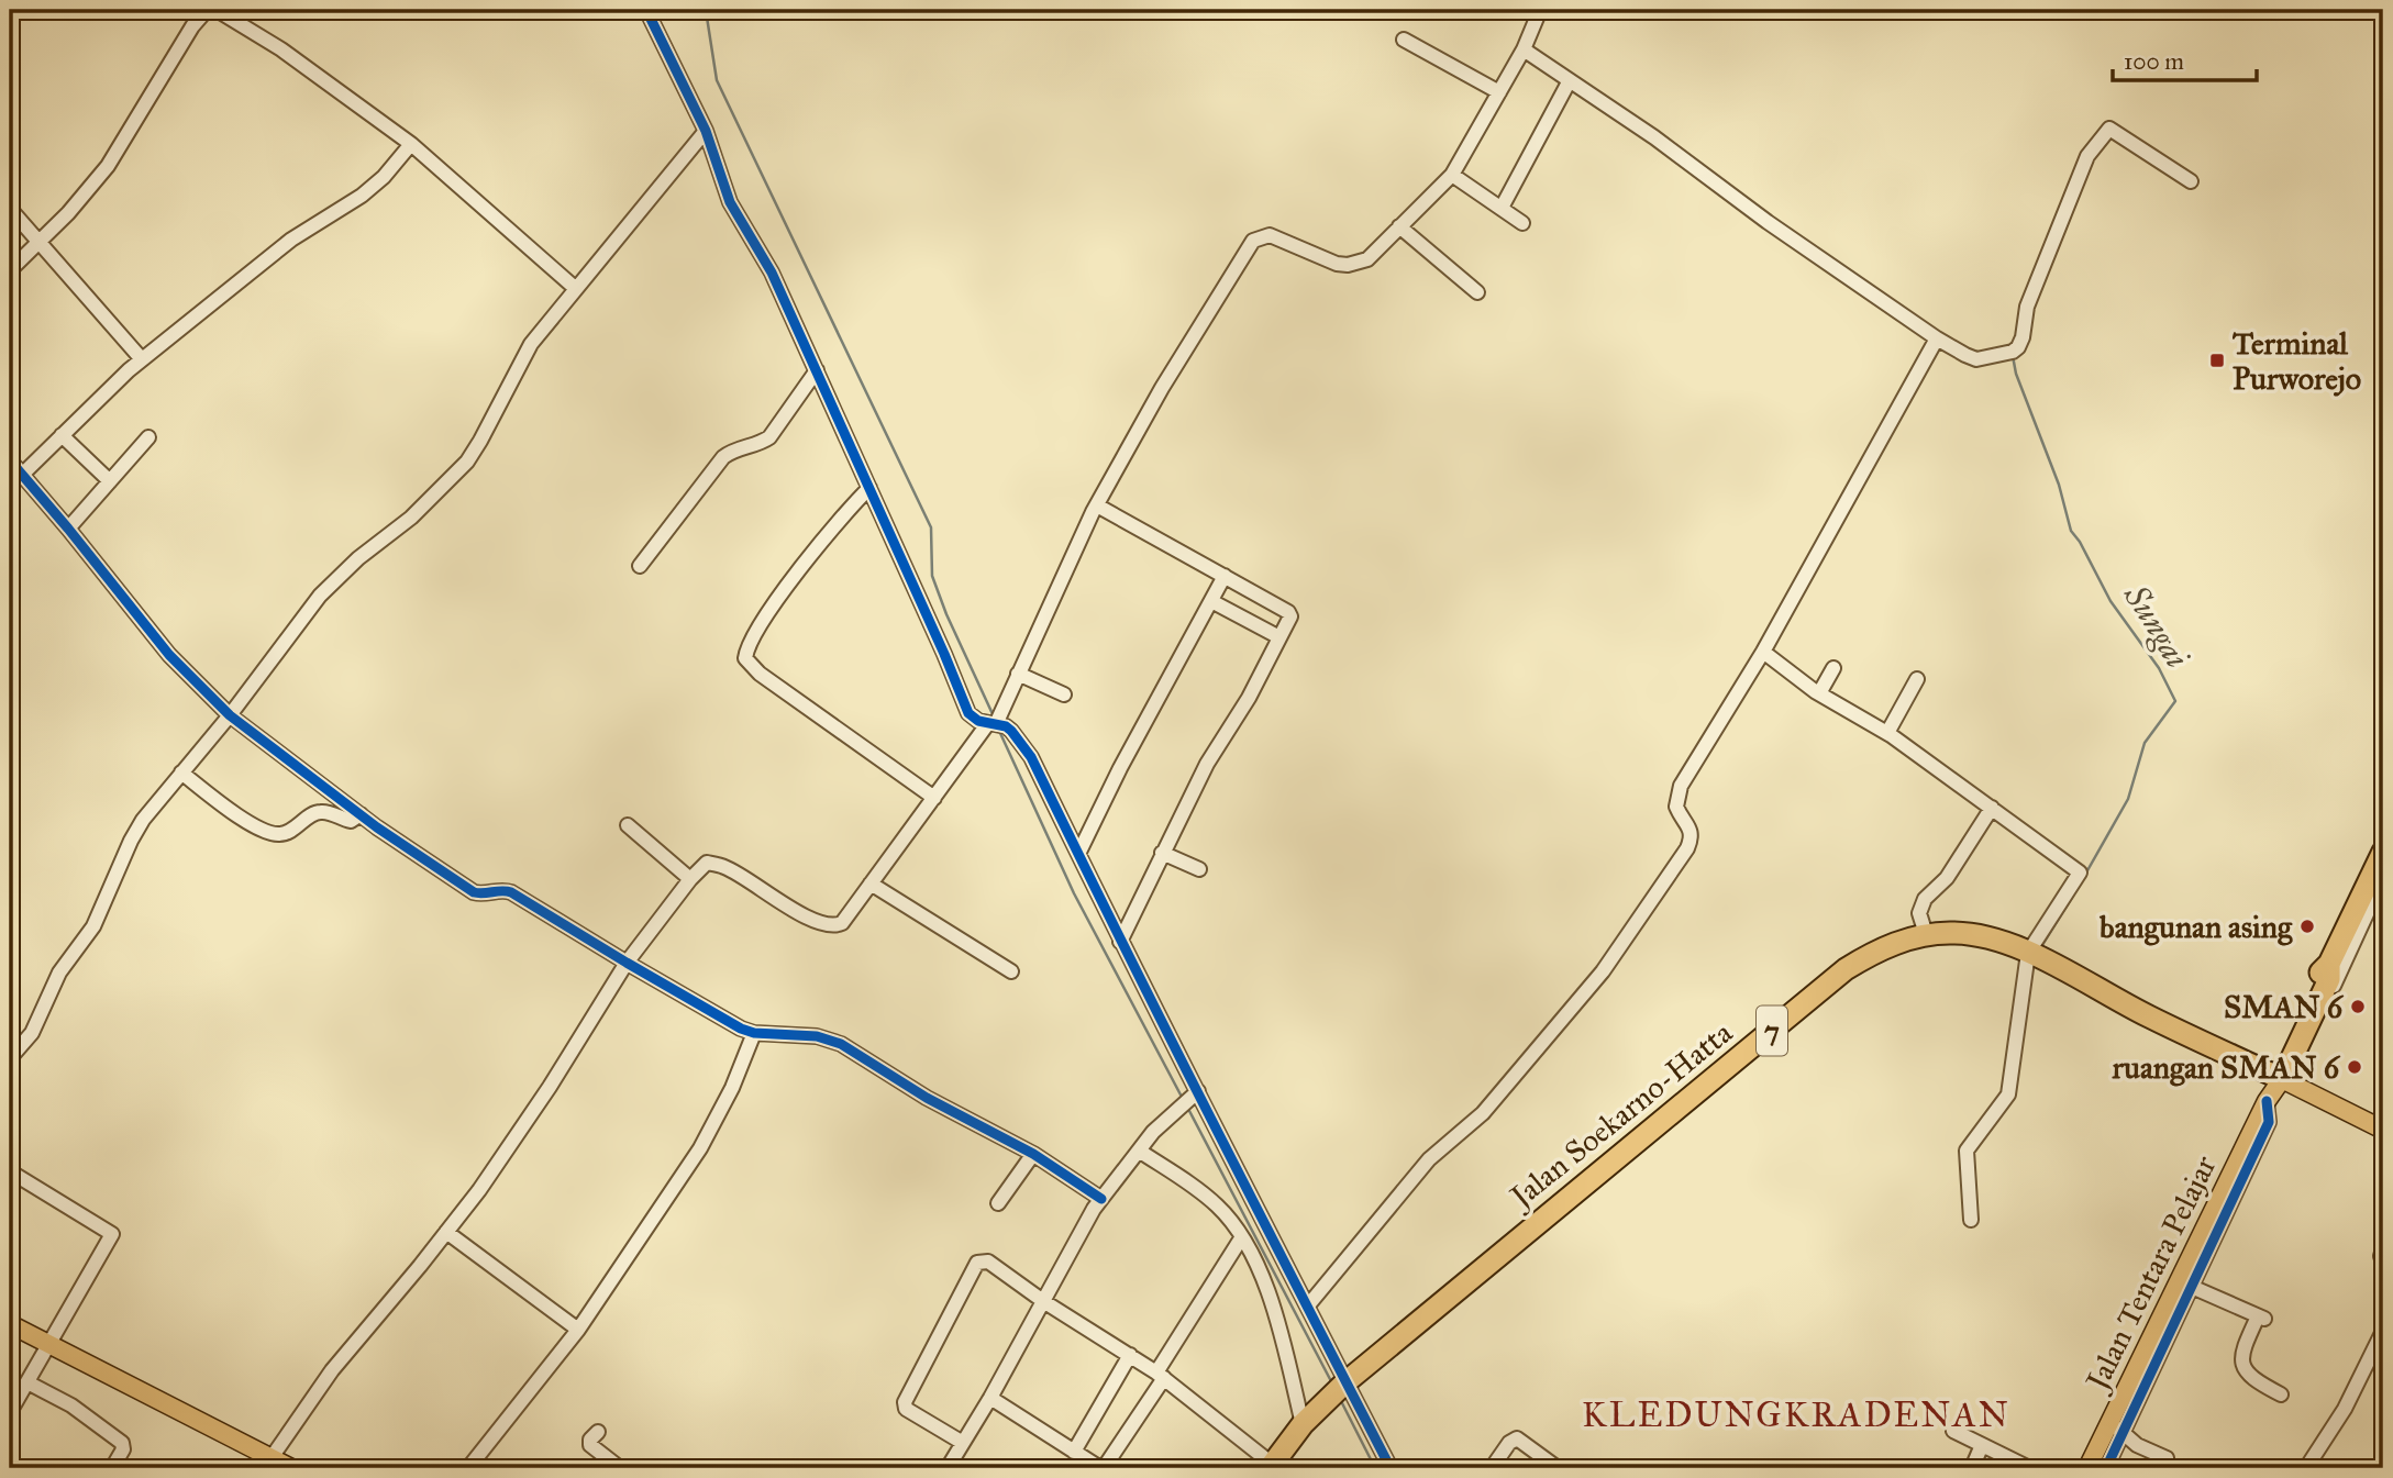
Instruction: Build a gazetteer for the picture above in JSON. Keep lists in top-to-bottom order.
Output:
{
  "streets": {
    "highway": ["7", "Jalan Soekarno-Hatta"],
    "main road": ["Jalan Tentara Pelajar"]
  },
  "crossings": [
    ["Jalan Soekarno-Hatta", "Jalan Tentara Pelajar"]
  ],
  "districts": ["KLEDUNGKRADENAN"],
  "water": ["Sungai"],
  "places": {
    "transit": ["Terminal Purworejo"],
    "other": ["bangunan asing", "SMAN 6", "ruangan SMAN 6"]
  },
  "scale_bar": "100 m"
}
